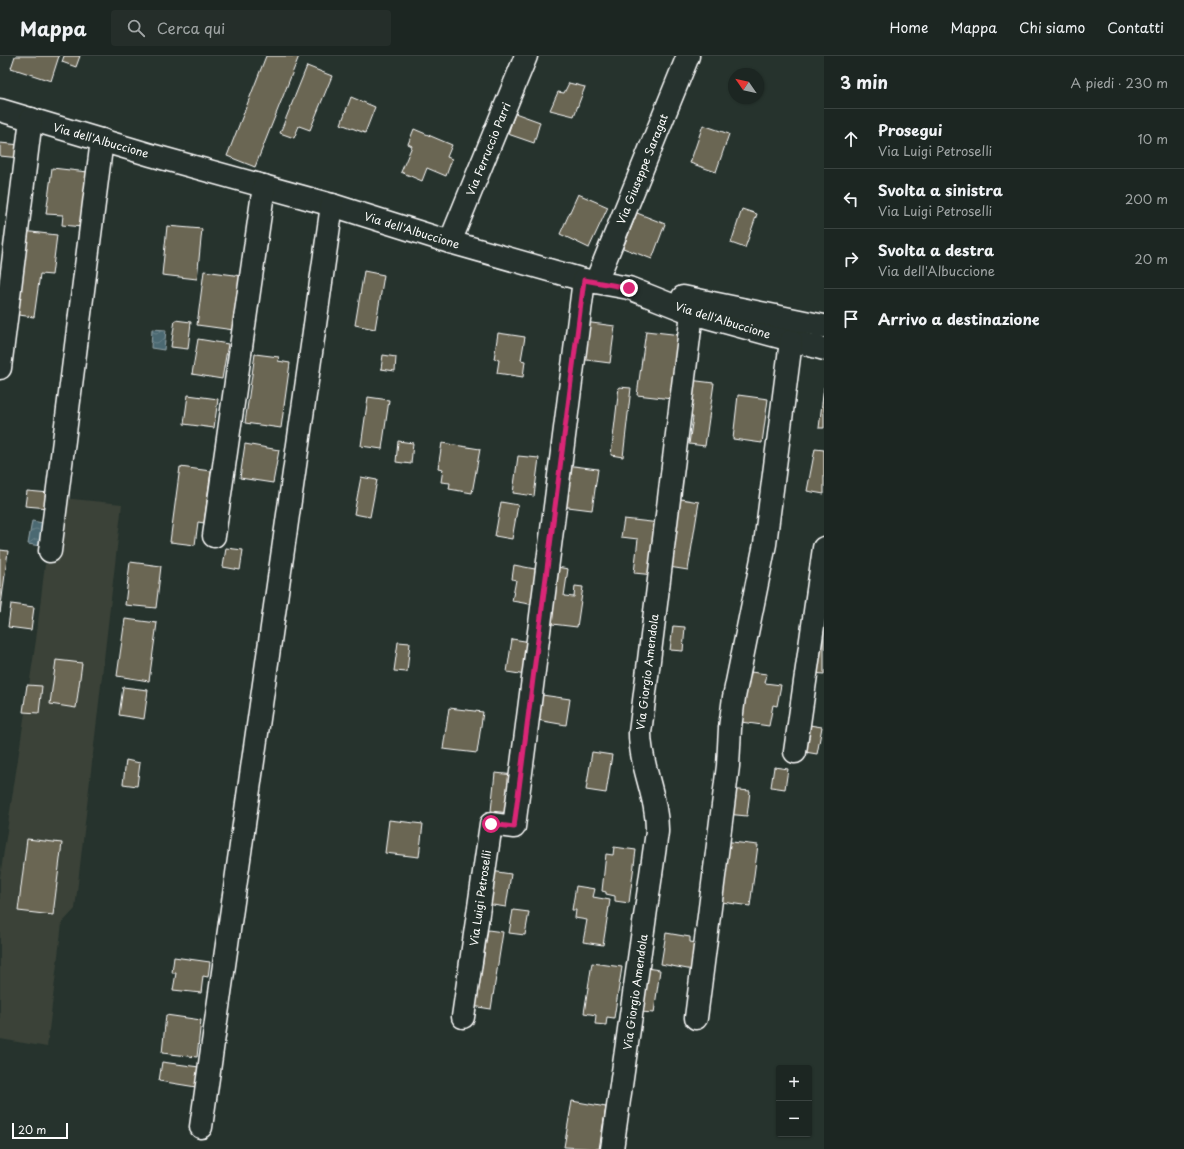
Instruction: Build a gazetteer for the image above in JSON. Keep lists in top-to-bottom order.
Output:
{
  "streets": {
    "street": [
      "Via dell'Albuccione",
      "Via Ferruccio Parri",
      "Via Giuseppe Saragat",
      "Via Giorgio Amendola",
      "Via Luigi Petroselli"
    ]
  },
  "crossings": [
    ["Via dell'Albuccione", "Via Ferruccio Parri"],
    ["Via dell'Albuccione", "Via Giuseppe Saragat"],
    ["Via dell'Albuccione", "Via Giorgio Amendola"],
    ["Via dell'Albuccione", "Via Luigi Petroselli"],
    ["Via Giuseppe Saragat", "Via Luigi Petroselli"]
  ],
  "scale_bar": "20 m",
  "north": "top left",
  "page": {
    "header": "Mappa",
    "search": "Cerca qui",
    "nav": [
      "Home",
      "Mappa",
      "Chi siamo",
      "Contatti"
    ],
    "heading": ["3 min", "A piedi · 230 m"],
    "list": [
      ["Prosegui", "Via Luigi Petroselli", "10 m"],
      ["Svolta a sinistra", "Via Luigi Petroselli", "200 m"],
      ["Svolta a destra", "Via dell'Albuccione", "20 m"],
      "Arrivo a destinazione"
    ],
    "map_buttons": ["+", "−"],
    "scale": "20 m"
  }
}
